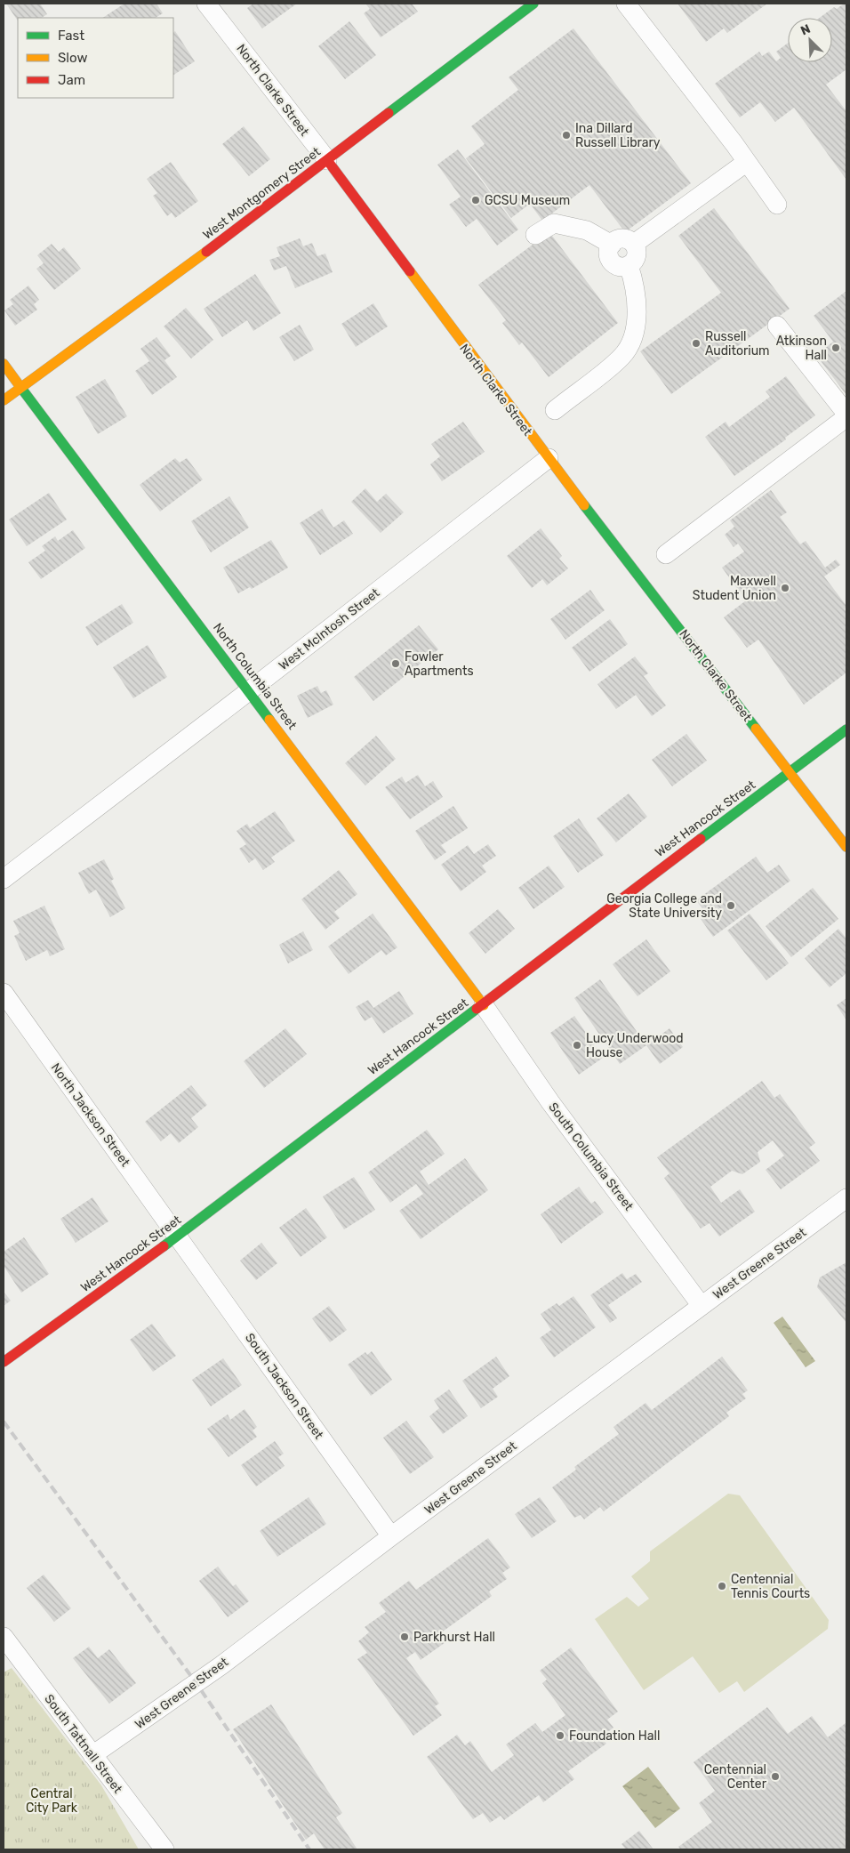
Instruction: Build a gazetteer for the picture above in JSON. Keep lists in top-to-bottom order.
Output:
{
  "streets": {
    "main road": [
      "North Clarke Street",
      "West Montgomery Street",
      "North Columbia Street",
      "West Hancock Street"
    ],
    "street": [
      "West McIntosh Street",
      "North Jackson Street",
      "South Columbia Street",
      "West Greene Street",
      "South Jackson Street",
      "South Tattnall Street"
    ]
  },
  "crossings": [
    ["North Clarke Street", "West Montgomery Street"],
    ["North Clarke Street", "West McIntosh Street"],
    ["North Clarke Street", "West Hancock Street"],
    ["West Montgomery Street", "North Columbia Street"],
    ["West McIntosh Street", "North Columbia Street"],
    ["North Columbia Street", "West Hancock Street"],
    ["North Columbia Street", "South Columbia Street"],
    ["West Hancock Street", "North Jackson Street"],
    ["West Hancock Street", "South Columbia Street"],
    ["West Hancock Street", "South Jackson Street"],
    ["North Jackson Street", "South Jackson Street"],
    ["South Columbia Street", "West Greene Street"],
    ["West Greene Street", "South Jackson Street"],
    ["West Greene Street", "South Tattnall Street"]
  ],
  "parks": ["Central City Park"],
  "places": [
    "Ina Dillard Russell Library",
    "GCSU Museum",
    "Russell Auditorium",
    "Atkinson Hall",
    "Maxwell Student Union",
    "Fowler Apartments",
    "Georgia College and State University",
    "Lucy Underwood House",
    "Centennial Tennis Courts",
    "Parkhurst Hall",
    "Foundation Hall",
    "Centennial Center"
  ],
  "legend": ["Fast", "Slow", "Jam"],
  "north": "top left"
}
